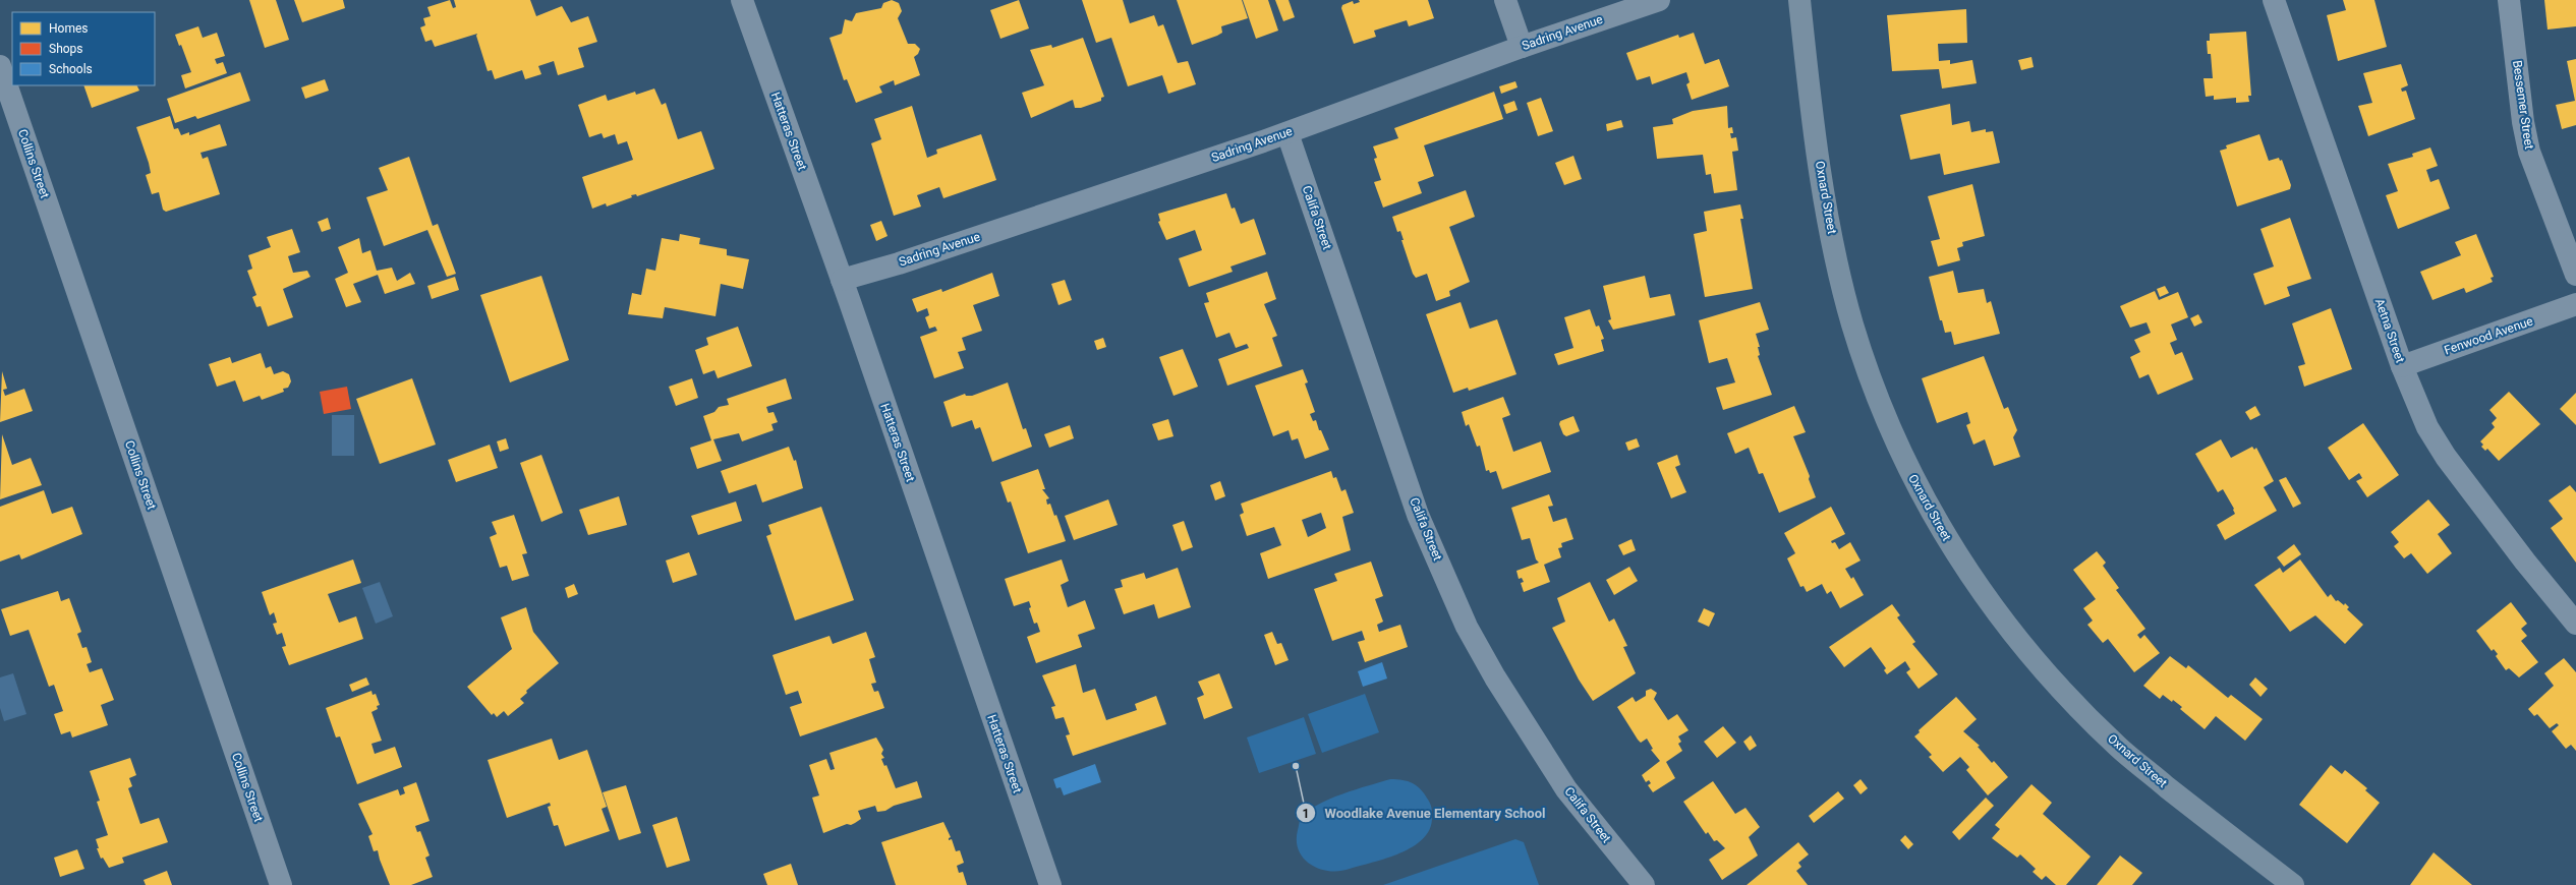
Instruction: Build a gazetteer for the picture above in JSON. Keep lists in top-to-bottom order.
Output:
{
  "streets": {
    "street": [
      "Sadring Avenue",
      "Bessemer Street",
      "Hatteras Street",
      "Collins Street",
      "Oxnard Street",
      "Califa Street",
      "Aetna Street",
      "Fenwood Avenue"
    ]
  },
  "crossings": [
    ["Sadring Avenue", "Hatteras Street"],
    ["Sadring Avenue", "Califa Street"],
    ["Aetna Street", "Fenwood Avenue"]
  ],
  "places": ["Woodlake Avenue Elementary School"],
  "legend": ["Homes", "Shops", "Schools"]
}
